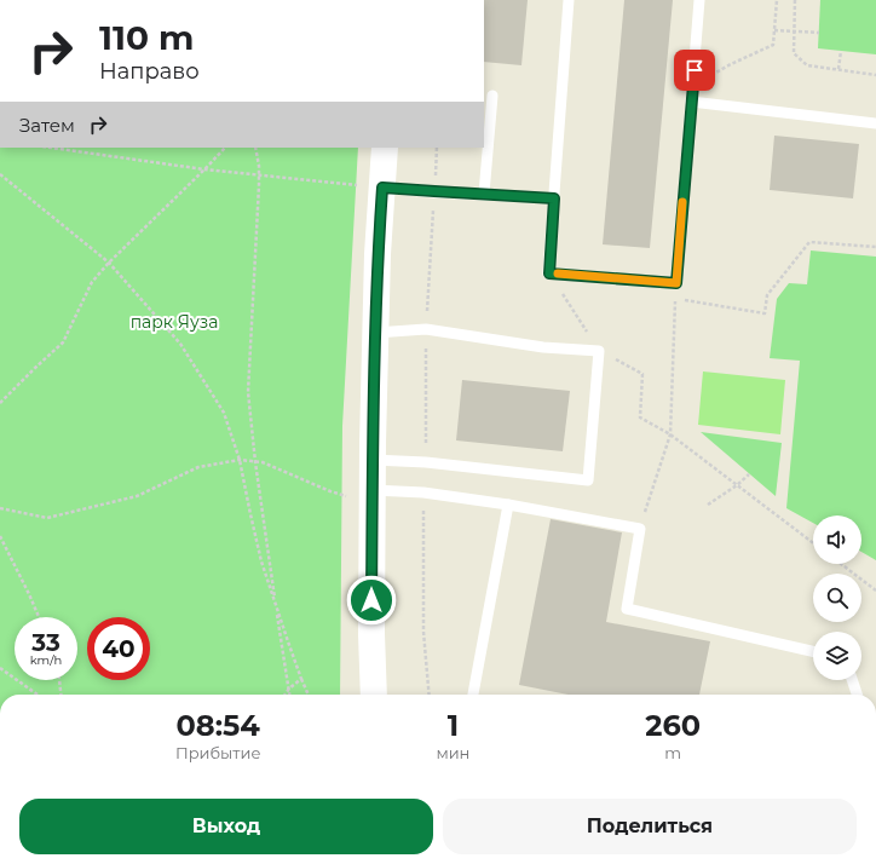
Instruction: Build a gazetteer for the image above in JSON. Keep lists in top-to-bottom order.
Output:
{
  "parks": ["парк Яуза"],
  "page": {
    "turn": ["110 m", "Направо"],
    "then": "Затем",
    "speed": "33 km/h",
    "limit": "40",
    "eta": [
      "08:54",
      "Прибытие",
      "1",
      "мин",
      "260",
      "m"
    ],
    "buttons": ["Выход", "Поделиться"]
  }
}
